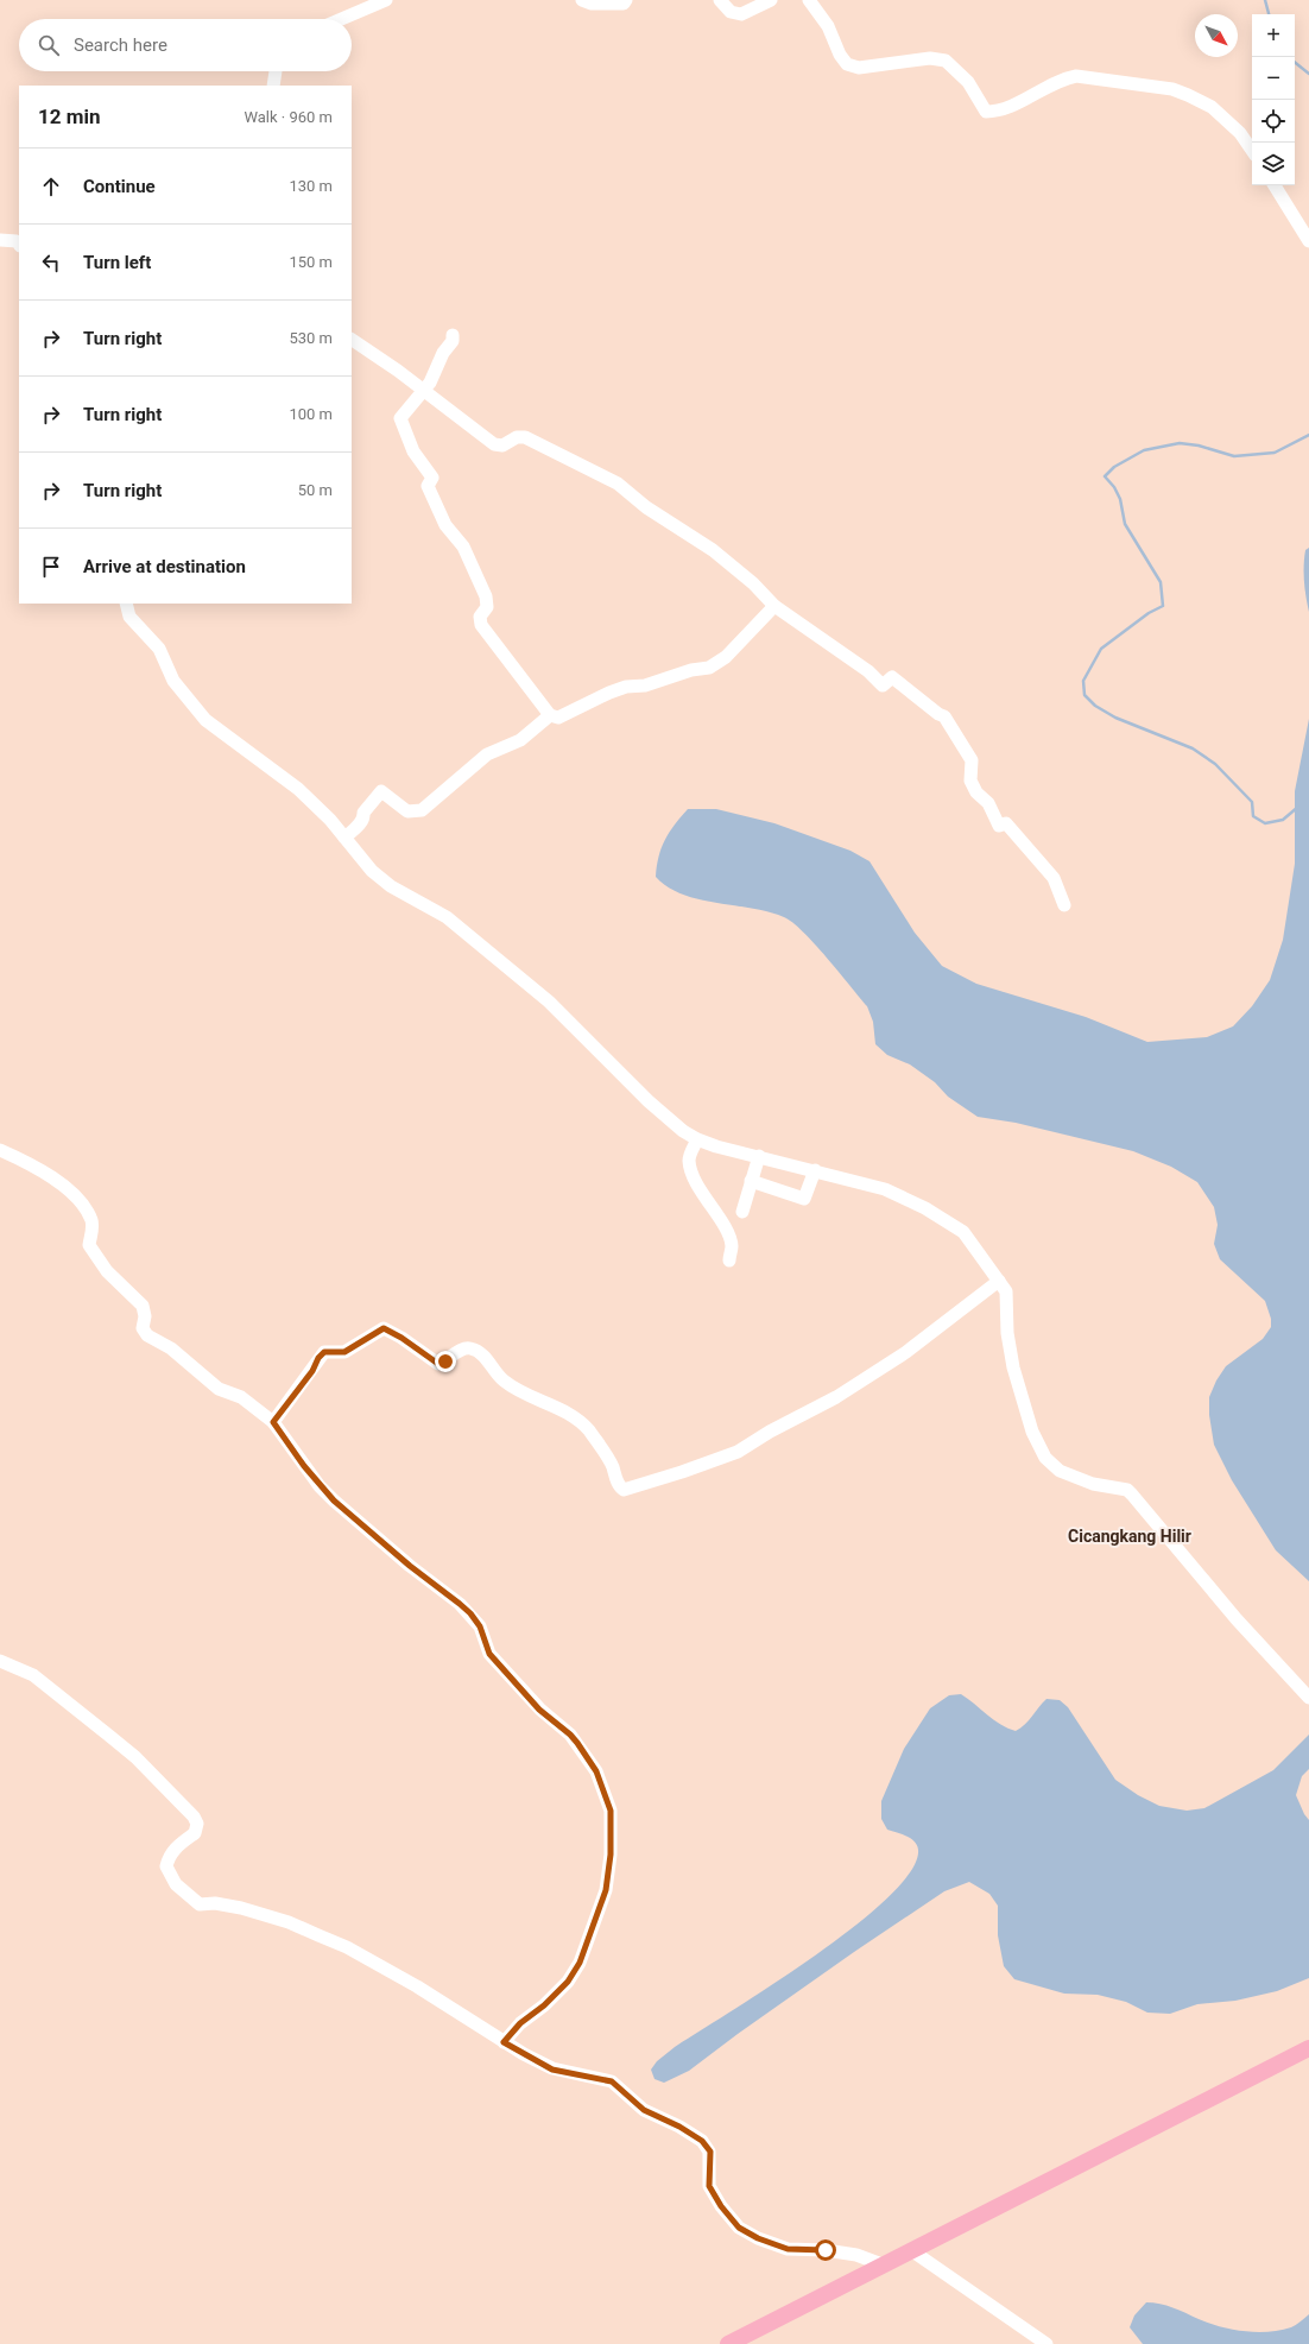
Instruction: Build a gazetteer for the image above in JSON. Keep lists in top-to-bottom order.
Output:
{
  "districts": ["Cicangkang Hilir"],
  "north": "bottom right",
  "page": {
    "map_buttons": ["+", "−"],
    "search": "Search here",
    "heading": ["12 min", "Walk · 960 m"],
    "list": [
      ["Continue", "130 m"],
      ["Turn left", "150 m"],
      ["Turn right", "530 m"],
      ["Turn right", "100 m"],
      ["Turn right", "50 m"],
      "Arrive at destination"
    ]
  }
}
